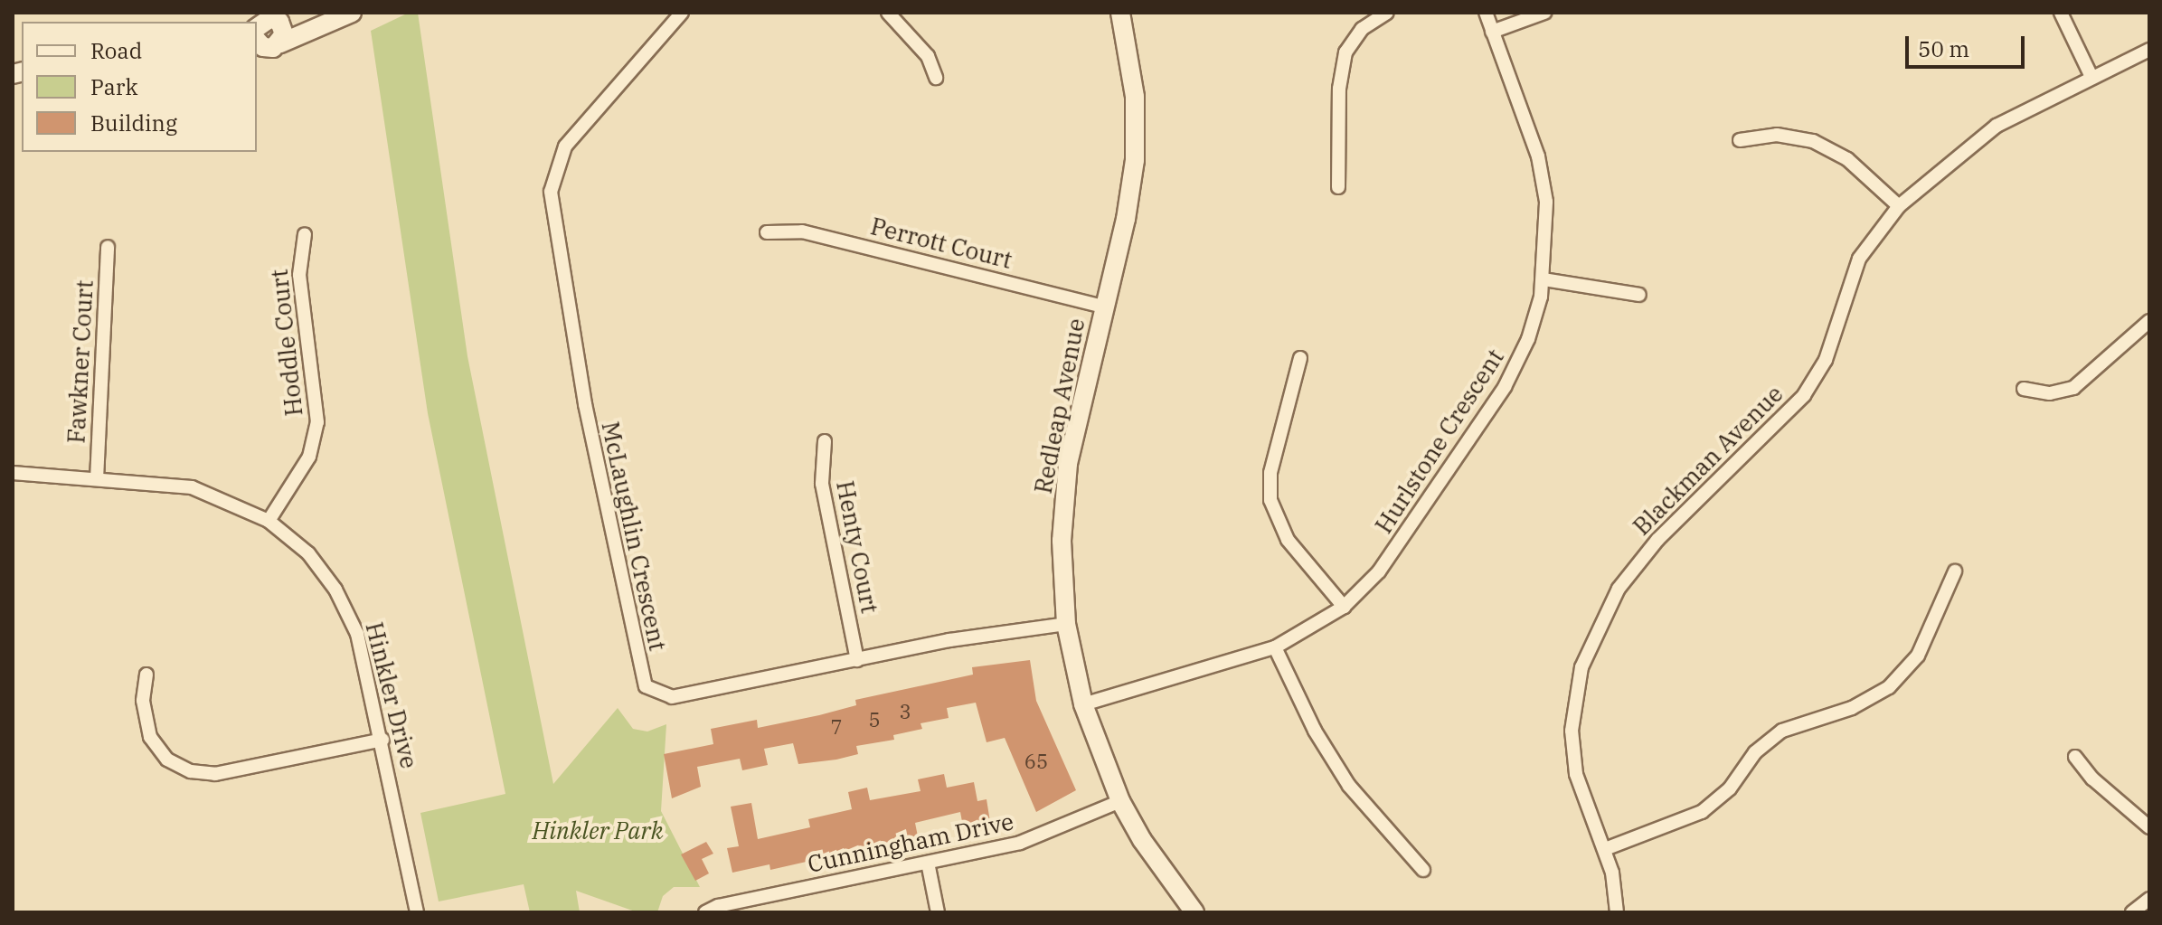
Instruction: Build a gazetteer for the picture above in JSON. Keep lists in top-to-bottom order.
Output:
{
  "streets": {
    "street": [
      "Perrott Court",
      "Hoddle Court",
      "Fawkner Court",
      "Redleap Avenue",
      "Hurlstone Crescent",
      "Blackman Avenue",
      "McLaughlin Crescent",
      "Henty Court",
      "Hinkler Drive",
      "Cunningham Drive"
    ]
  },
  "crossings": [
    ["Perrott Court", "Redleap Avenue"],
    ["Hoddle Court", "Hinkler Drive"],
    ["Fawkner Court", "Hinkler Drive"],
    ["Redleap Avenue", "Hurlstone Crescent"],
    ["Redleap Avenue", "McLaughlin Crescent"],
    ["Redleap Avenue", "Cunningham Drive"],
    ["McLaughlin Crescent", "Henty Court"]
  ],
  "parks": ["Hinkler Park"],
  "house_numbers": [
    "3",
    "5",
    "7",
    "65"
  ],
  "legend": ["Road", "Park", "Building"],
  "scale_bar": "50 m"
}
